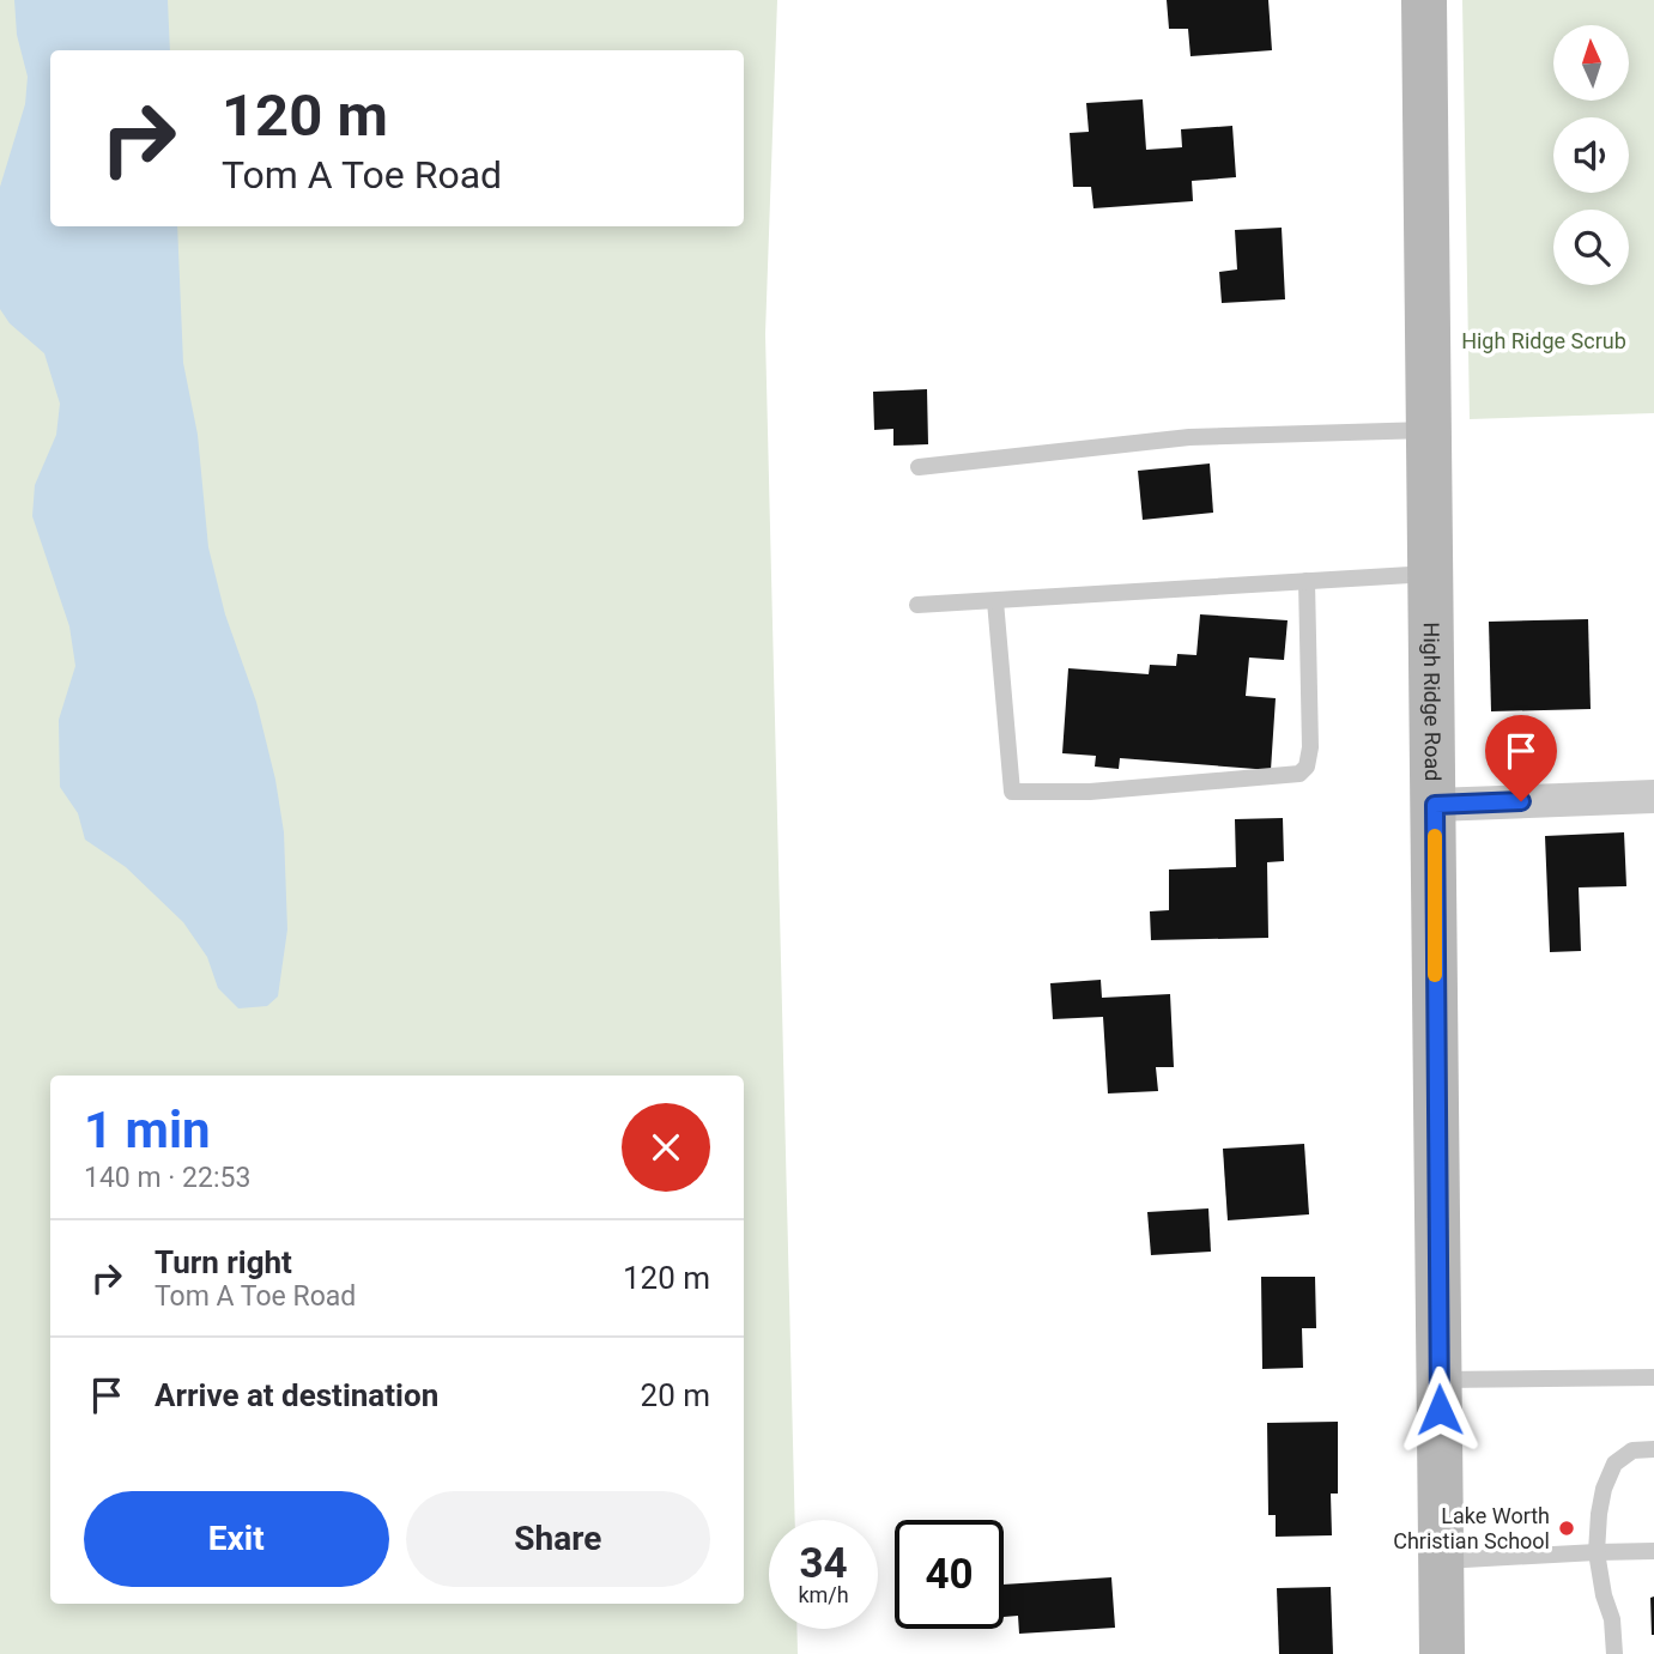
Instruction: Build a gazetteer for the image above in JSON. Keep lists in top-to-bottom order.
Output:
{
  "streets": {
    "street": ["High Ridge Road"]
  },
  "parks": ["High Ridge Scrub"],
  "places": ["Lake Worth Christian School"],
  "north": "top",
  "page": {
    "turn": ["120 m", "Tom A Toe Road"],
    "heading": ["1 min", "140 m · 22:53"],
    "list": [
      {
        "name": "Turn right",
        "note": "Tom A Toe Road",
        "value": "120 m"
      },
      {
        "name": "Arrive at destination",
        "value": "20 m"
      }
    ],
    "buttons": ["Exit", "Share"],
    "speed": "34 km/h",
    "limit": "40"
  }
}
